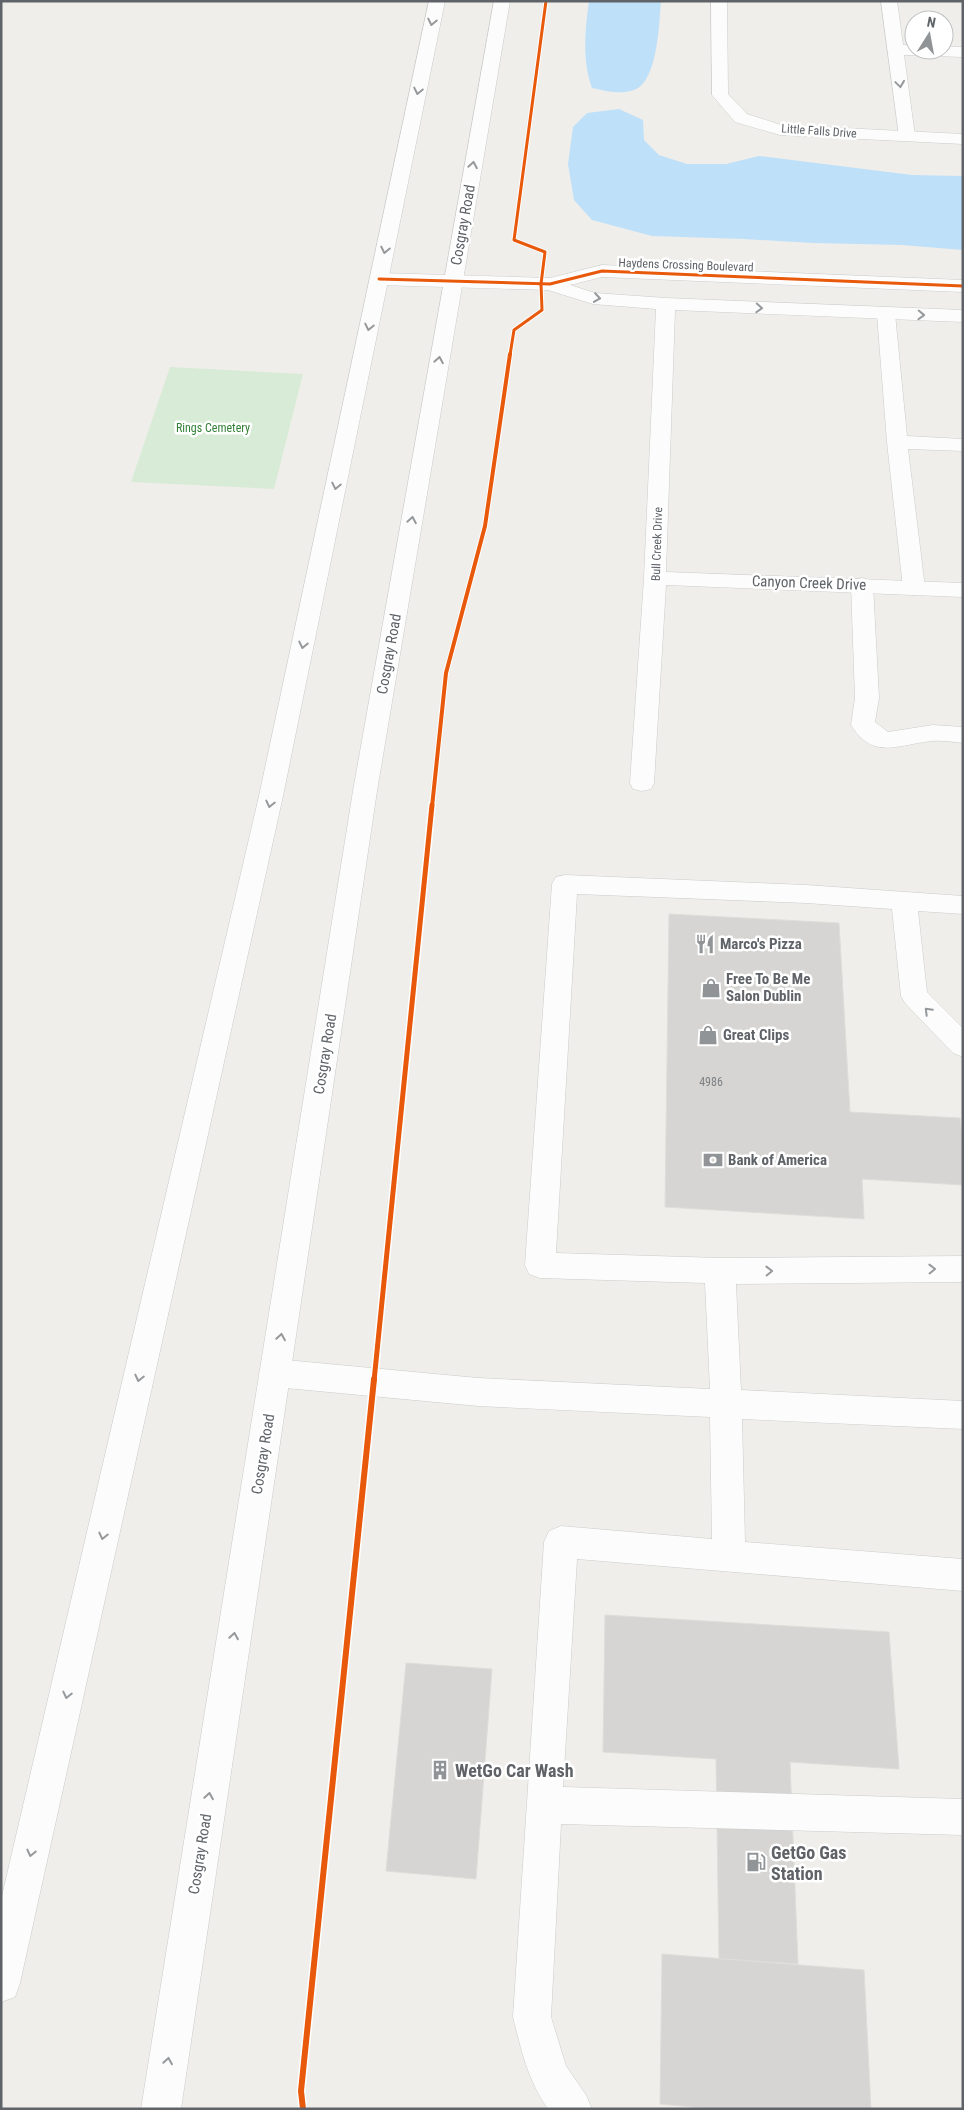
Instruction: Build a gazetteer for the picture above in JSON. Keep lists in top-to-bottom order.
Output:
{
  "streets": {
    "main road": [
      "Little Falls Drive",
      "Cosgray Road",
      "Haydens Crossing Boulevard",
      "Bull Creek Drive",
      "Canyon Creek Drive"
    ]
  },
  "crossings": [
    ["Cosgray Road", "Haydens Crossing Boulevard"],
    ["Haydens Crossing Boulevard", "Bull Creek Drive"],
    ["Bull Creek Drive", "Canyon Creek Drive"]
  ],
  "parks": ["Rings Cemetery"],
  "places": {
    "restaurant": ["Marco's Pizza"],
    "shop": ["Free To Be Me Salon Dublin", "Great Clips"],
    "bank": ["Bank of America"],
    "building": ["WetGo Car Wash"],
    "fuel station": ["GetGo Gas Station"]
  },
  "house_numbers": ["4986"],
  "north": "top"
}
